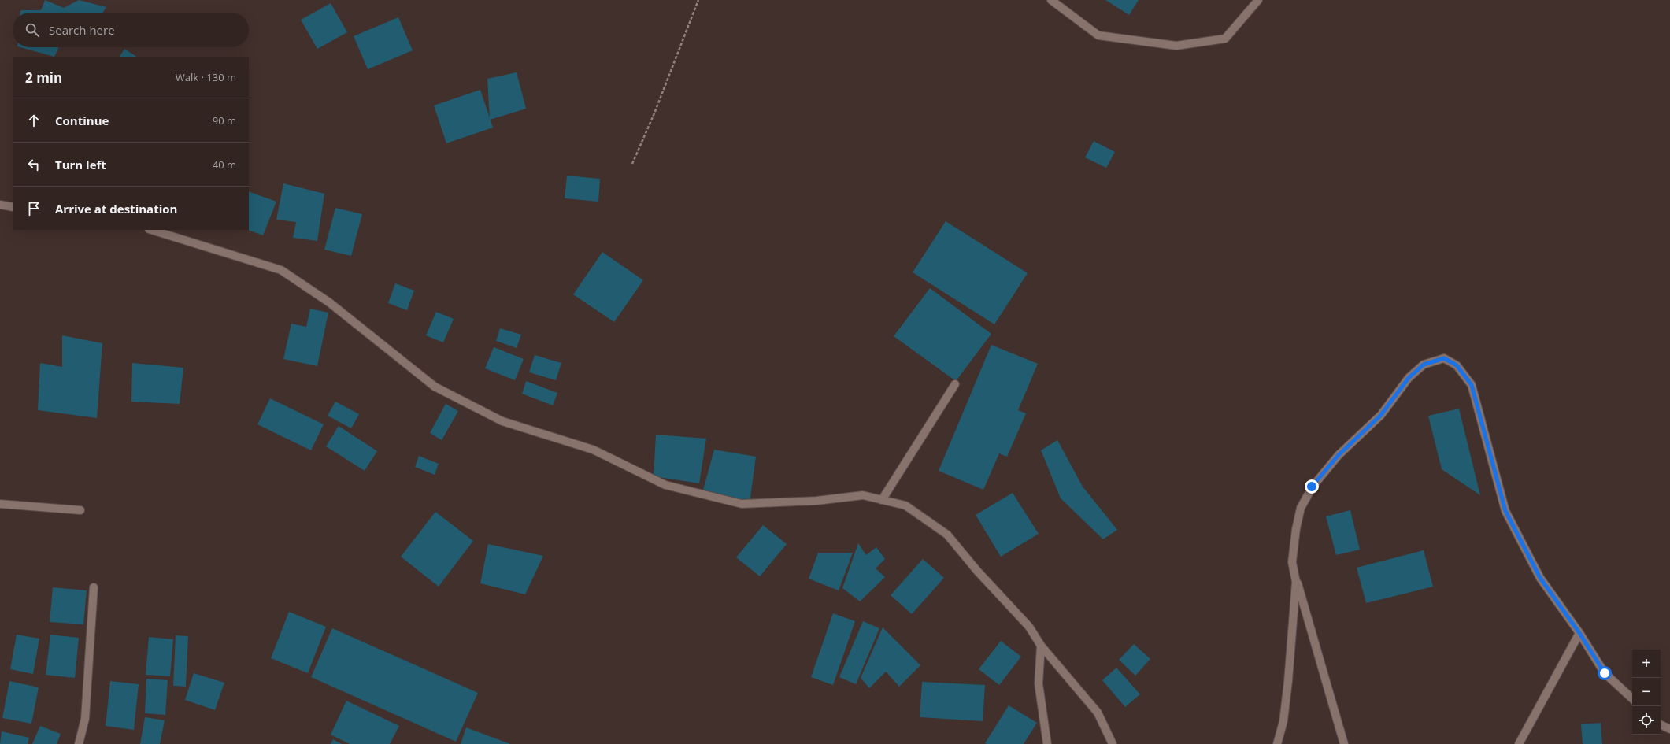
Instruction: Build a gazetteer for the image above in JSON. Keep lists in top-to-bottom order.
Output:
{
  "page": {
    "search": "Search here",
    "heading": ["2 min", "Walk · 130 m"],
    "list": [
      ["Continue", "90 m"],
      ["Turn left", "40 m"],
      "Arrive at destination"
    ],
    "map_buttons": ["+", "−"]
  }
}
